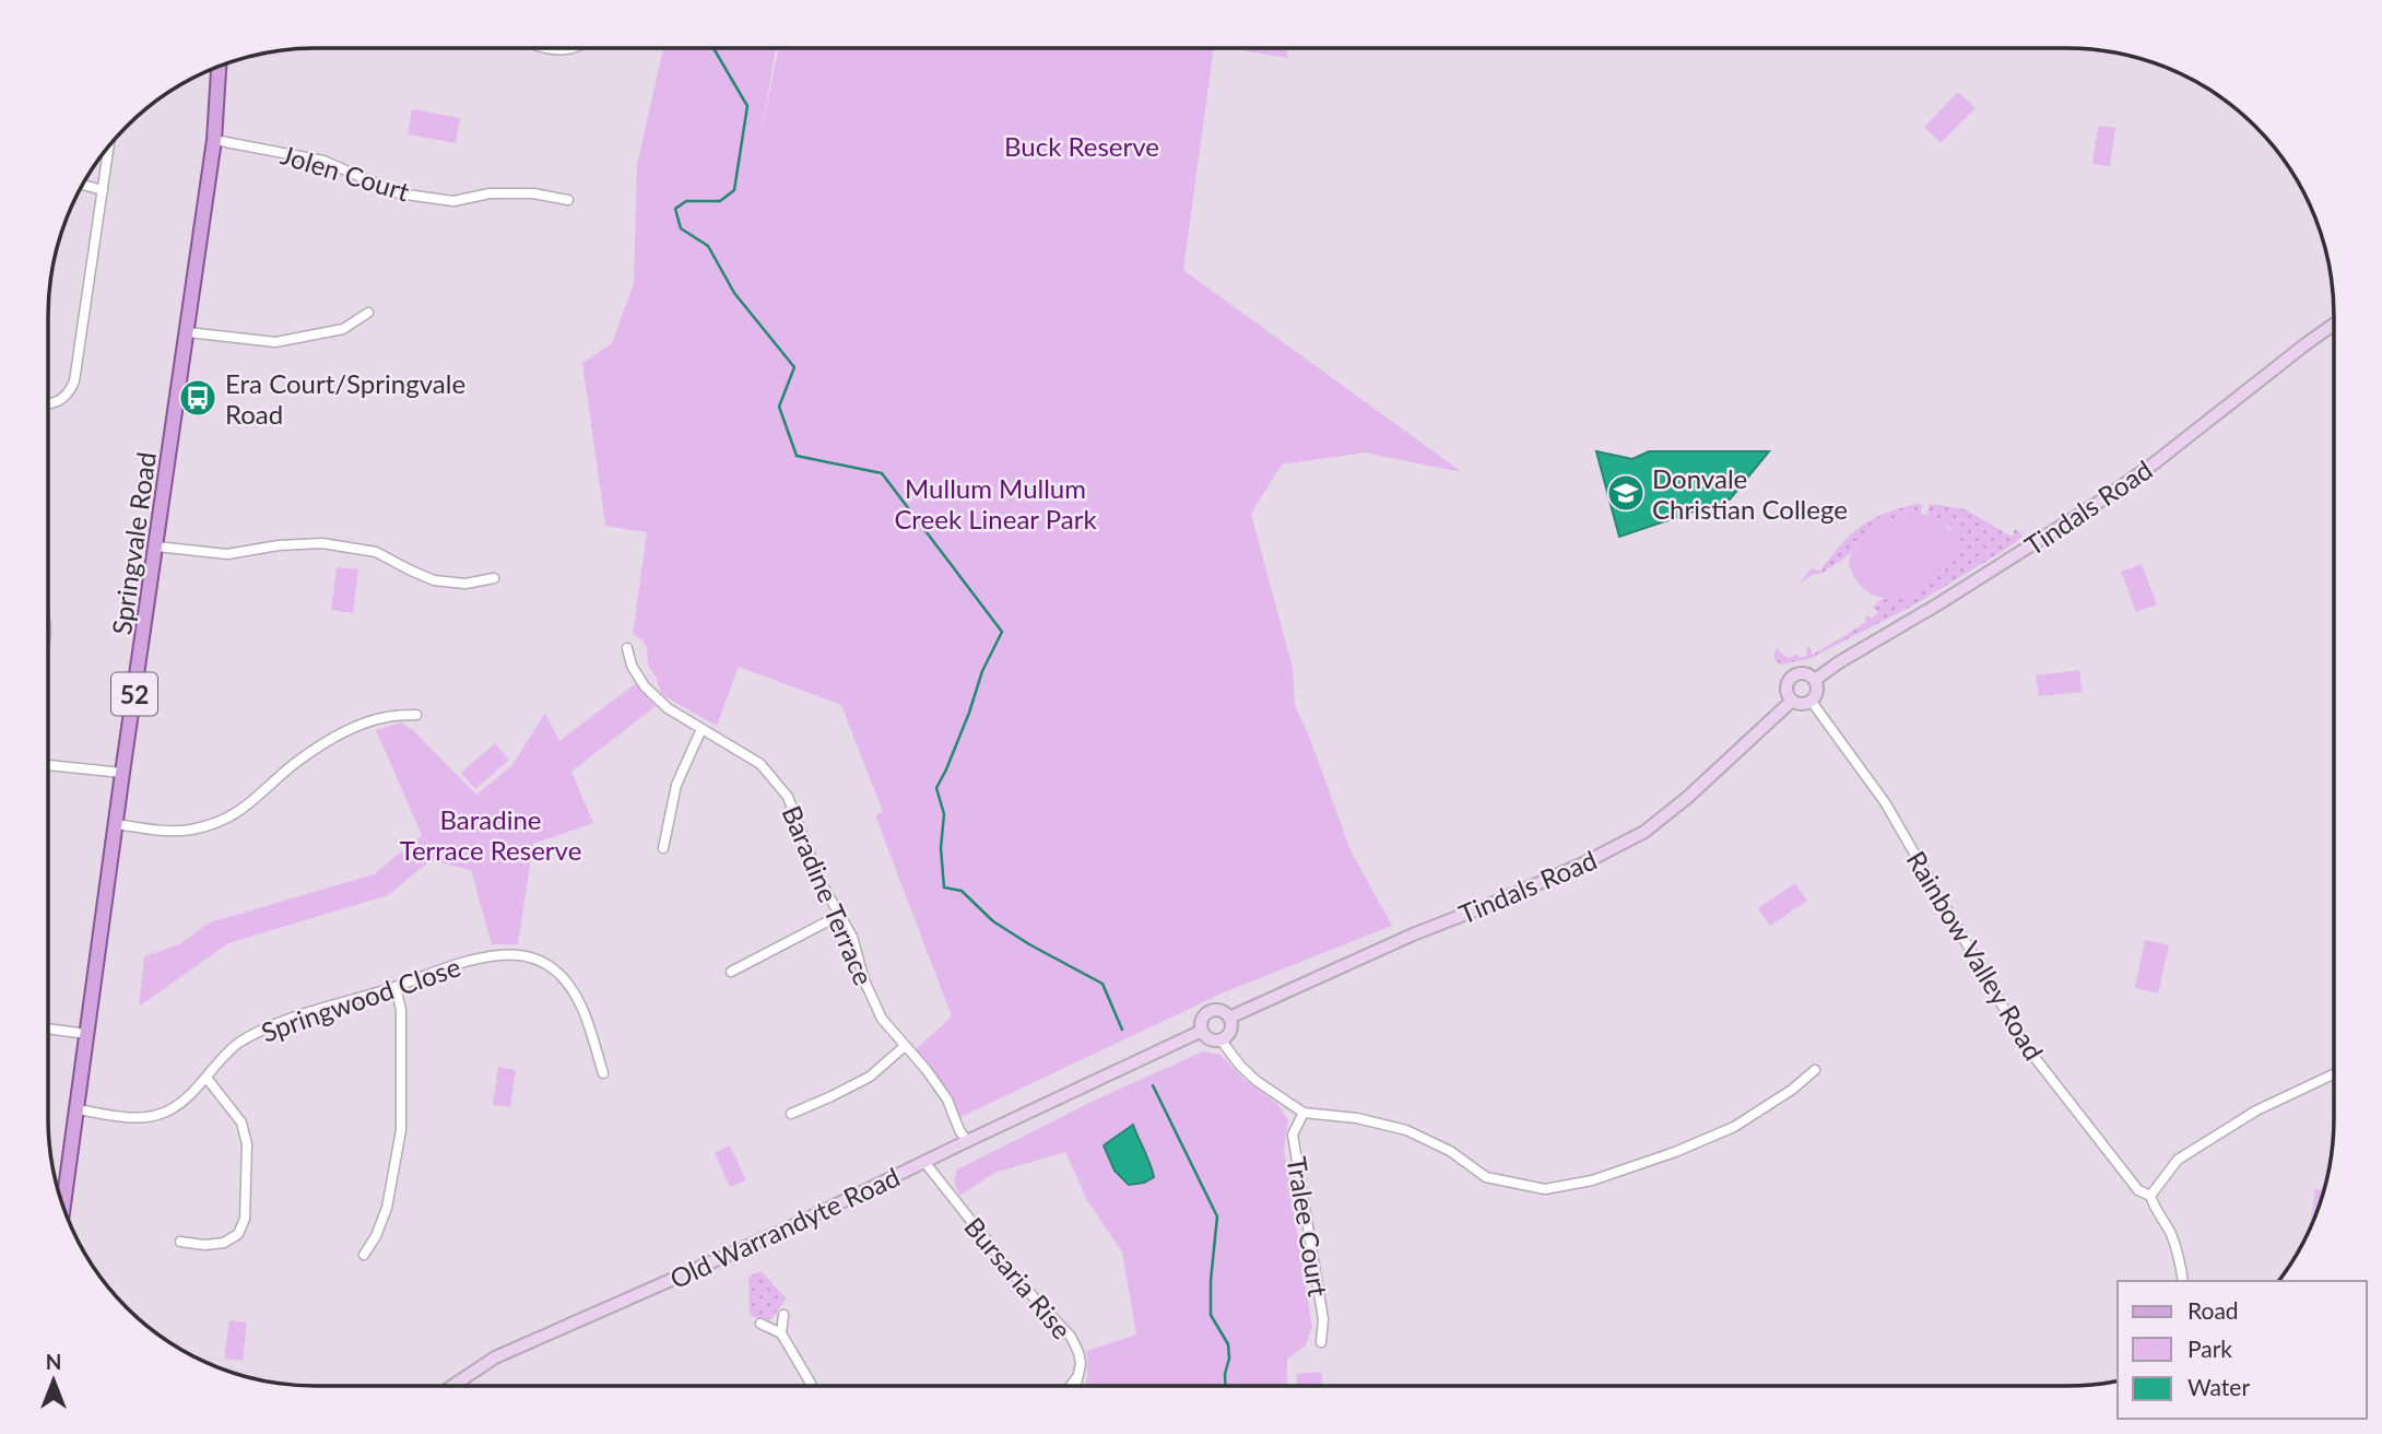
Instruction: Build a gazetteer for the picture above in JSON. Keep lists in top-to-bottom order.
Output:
{
  "streets": {
    "main road": [
      "Tindals Road",
      "Springvale Road",
      "52",
      "Old Warrandyte Road"
    ],
    "street": [
      "Jolen Court",
      "Baradine Terrace",
      "Rainbow Valley Road",
      "Springwood Close",
      "Tralee Court",
      "Bursaria Rise"
    ]
  },
  "crossings": [
    ["Jolen Court", "Springvale Road"],
    ["Tindals Road", "Rainbow Valley Road"],
    ["Tindals Road", "Old Warrandyte Road"],
    ["Springvale Road", "Springwood Close"],
    ["Baradine Terrace", "Old Warrandyte Road"],
    ["Old Warrandyte Road", "Bursaria Rise"]
  ],
  "parks": ["Buck Reserve", "Mullum Mullum Creek Linear Park", "Baradine Terrace Reserve"],
  "places": {
    "bus stop": ["Era Court/Springvale Road"],
    "school or university": ["Donvale Christian College"]
  },
  "legend": ["Road", "Park", "Water"],
  "north": "top"
}
